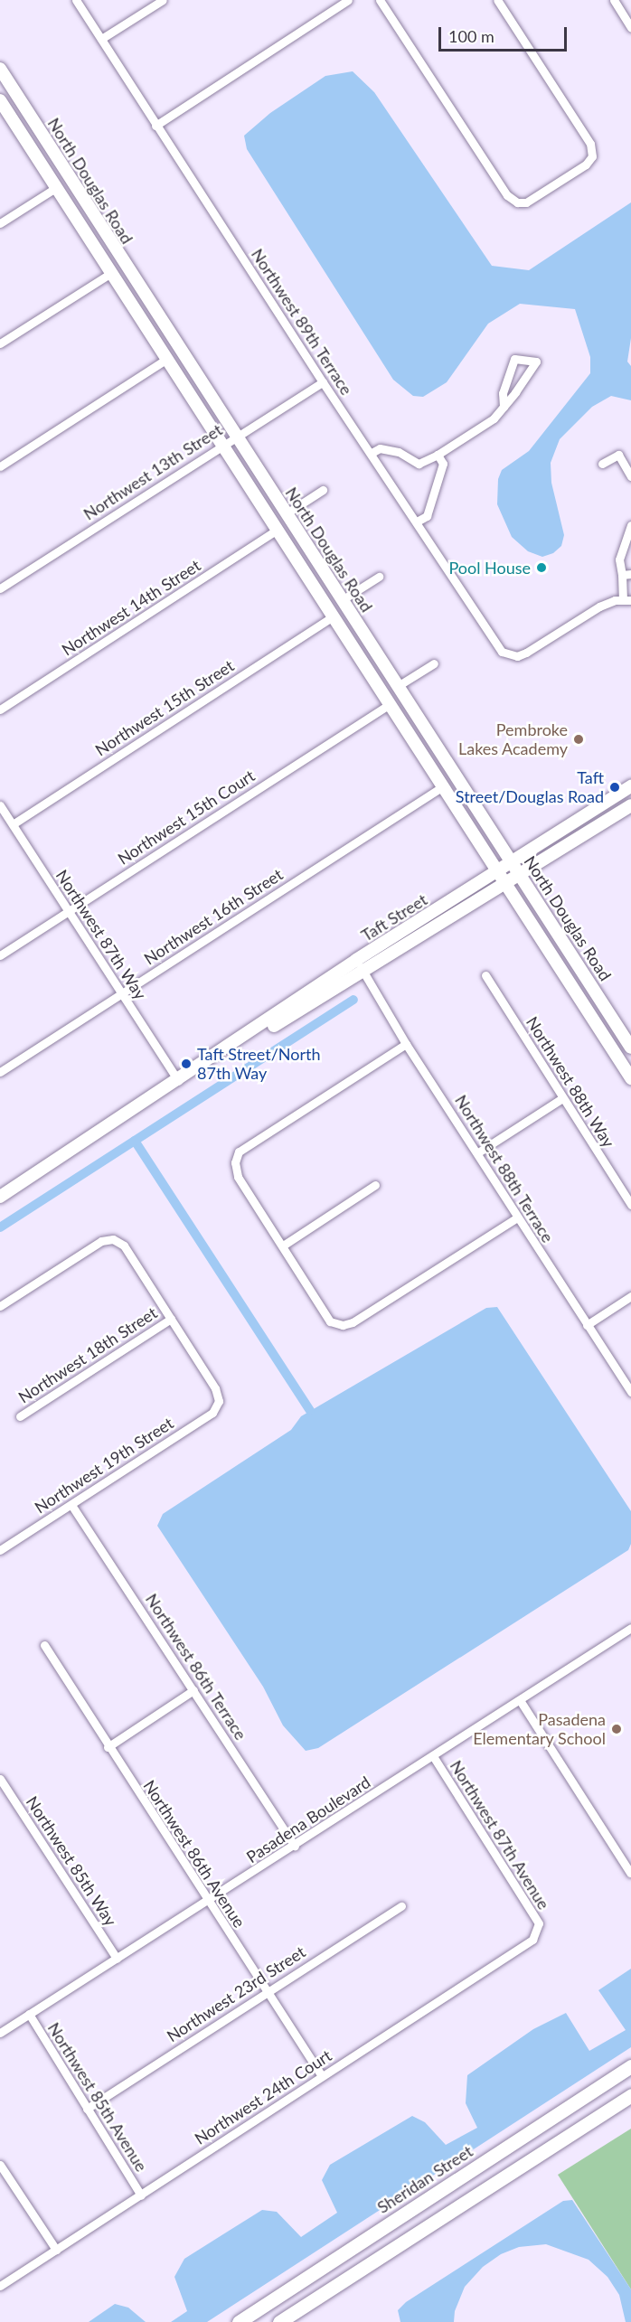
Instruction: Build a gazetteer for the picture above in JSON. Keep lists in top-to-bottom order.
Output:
{
  "streets": {
    "main road": ["North Douglas Road", "Taft Street", "Sheridan Street"],
    "street": [
      "Northwest 89th Terrace",
      "Northwest 13th Street",
      "Northwest 14th Street",
      "Northwest 15th Street",
      "Northwest 15th Court",
      "Northwest 16th Street",
      "Northwest 87th Way",
      "Northwest 88th Way",
      "Northwest 88th Terrace",
      "Northwest 18th Street",
      "Northwest 19th Street",
      "Northwest 86th Terrace",
      "Pasadena Boulevard",
      "Northwest 87th Avenue",
      "Northwest 86th Avenue",
      "Northwest 85th Way",
      "Northwest 23rd Street",
      "Northwest 85th Avenue",
      "Northwest 24th Court"
    ]
  },
  "crossings": [
    ["North Douglas Road", "Northwest 13th Street"],
    ["North Douglas Road", "Northwest 14th Street"],
    ["North Douglas Road", "Northwest 15th Street"],
    ["North Douglas Road", "Northwest 15th Court"],
    ["North Douglas Road", "Northwest 16th Street"],
    ["North Douglas Road", "Taft Street"],
    ["Northwest 89th Terrace", "Northwest 13th Street"],
    ["Northwest 15th Street", "Northwest 87th Way"],
    ["Northwest 15th Court", "Northwest 87th Way"],
    ["Northwest 16th Street", "Northwest 87th Way"],
    ["Taft Street", "Northwest 87th Way"],
    ["Taft Street", "Northwest 88th Terrace"],
    ["Northwest 18th Street", "Northwest 19th Street"],
    ["Northwest 19th Street", "Northwest 86th Terrace"],
    ["Northwest 86th Terrace", "Pasadena Boulevard"],
    ["Pasadena Boulevard", "Northwest 87th Avenue"],
    ["Pasadena Boulevard", "Northwest 86th Avenue"],
    ["Pasadena Boulevard", "Northwest 85th Way"],
    ["Pasadena Boulevard", "Northwest 85th Avenue"],
    ["Northwest 87th Avenue", "Northwest 24th Court"],
    ["Northwest 86th Avenue", "Northwest 23rd Street"],
    ["Northwest 86th Avenue", "Northwest 24th Court"],
    ["Northwest 23rd Street", "Northwest 85th Avenue"],
    ["Northwest 85th Avenue", "Northwest 24th Court"]
  ],
  "places": [
    "Pool House",
    "Pembroke Lakes Academy",
    "Taft Street/Douglas Road",
    "Taft Street/North 87th Way",
    "Pasadena Elementary School"
  ],
  "scale_bar": "100 m"
}
